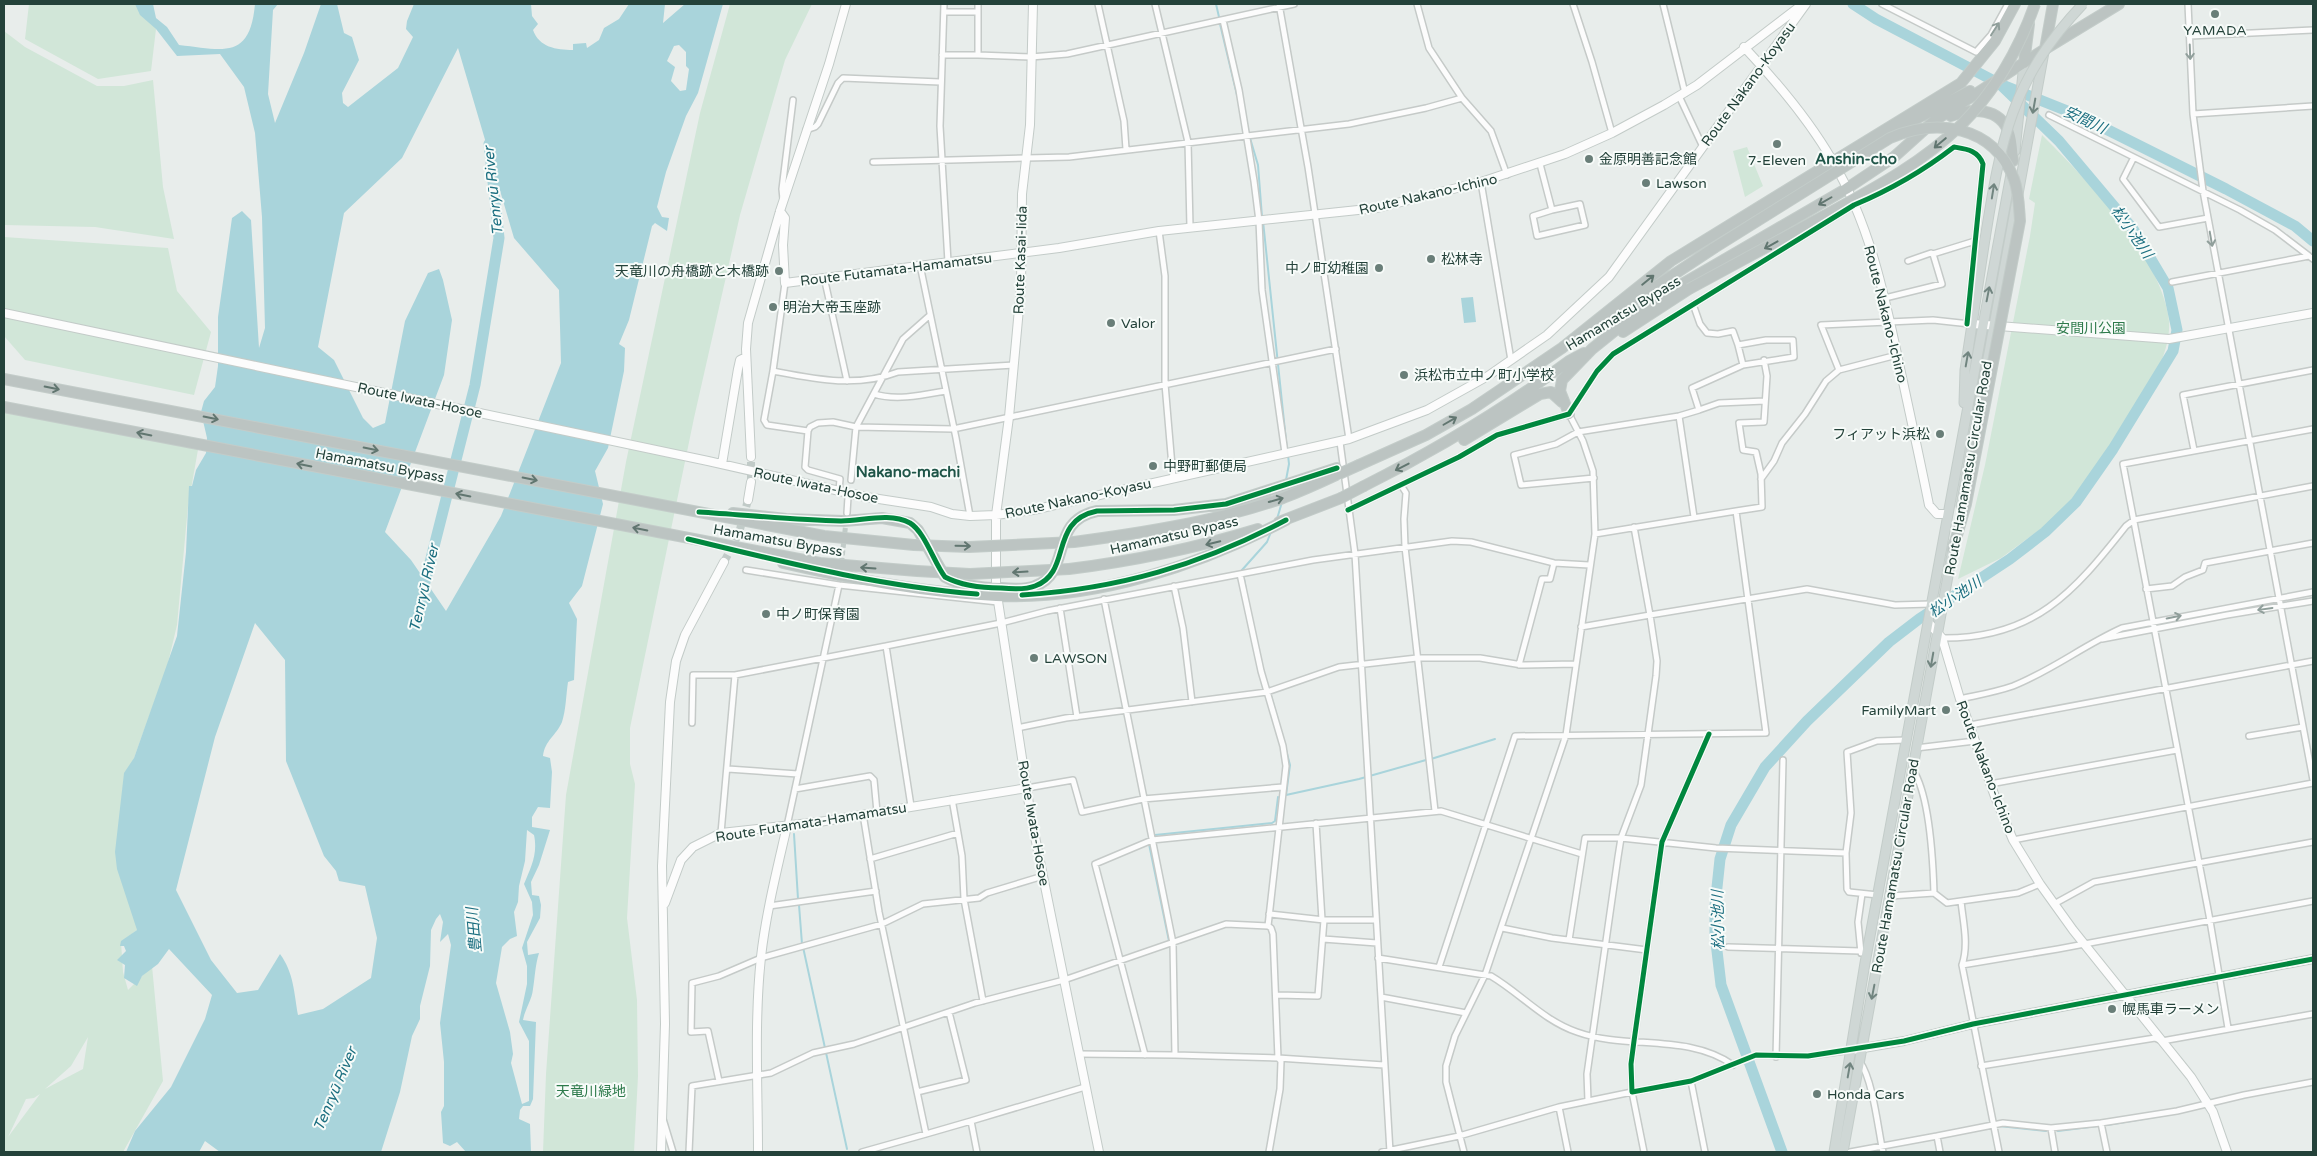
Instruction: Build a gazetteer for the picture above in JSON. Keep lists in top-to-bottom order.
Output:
{
  "streets": {
    "highway": ["Hamamatsu Bypass"],
    "main road": [
      "Route Nakano-Koyasu",
      "Route Nakano-Ichino",
      "Route Kasai-Iida",
      "Route Futamata-Hamamatsu",
      "Route Iwata-Hosoe",
      "Route Hamamatsu Circular Road"
    ]
  },
  "crossings": [
    ["Route Nakano-Koyasu", "Route Nakano-Ichino"],
    ["Route Nakano-Koyasu", "Route Kasai-Iida"],
    ["Route Nakano-Koyasu", "Route Iwata-Hosoe"],
    ["Route Nakano-Ichino", "Route Kasai-Iida"],
    ["Route Nakano-Ichino", "Route Futamata-Hamamatsu"],
    ["Route Nakano-Ichino", "Hamamatsu Bypass"],
    ["Route Nakano-Ichino", "Route Hamamatsu Circular Road"],
    ["Route Kasai-Iida", "Route Futamata-Hamamatsu"],
    ["Route Kasai-Iida", "Route Iwata-Hosoe"],
    ["Route Futamata-Hamamatsu", "Route Iwata-Hosoe"]
  ],
  "districts": ["Anshin-cho", "Nakano-machi"],
  "water": [
    "安間川",
    "Tenryū River",
    "松小池川",
    "豊田川"
  ],
  "parks": ["安間川公園", "天竜川緑地"],
  "places": [
    "YAMADA",
    "7-Eleven",
    "金原明善記念館",
    "Lawson",
    "松林寺",
    "中ノ町幼稚園",
    "天竜川の舟橋跡と木橋跡",
    "明治大帝玉座跡",
    "Valor",
    "浜松市立中ノ町小学校",
    "フィアット浜松",
    "中野町郵便局",
    "中ノ町保育園",
    "LAWSON",
    "FamilyMart",
    "幌馬車ラーメン",
    "Honda Cars"
  ]
}
